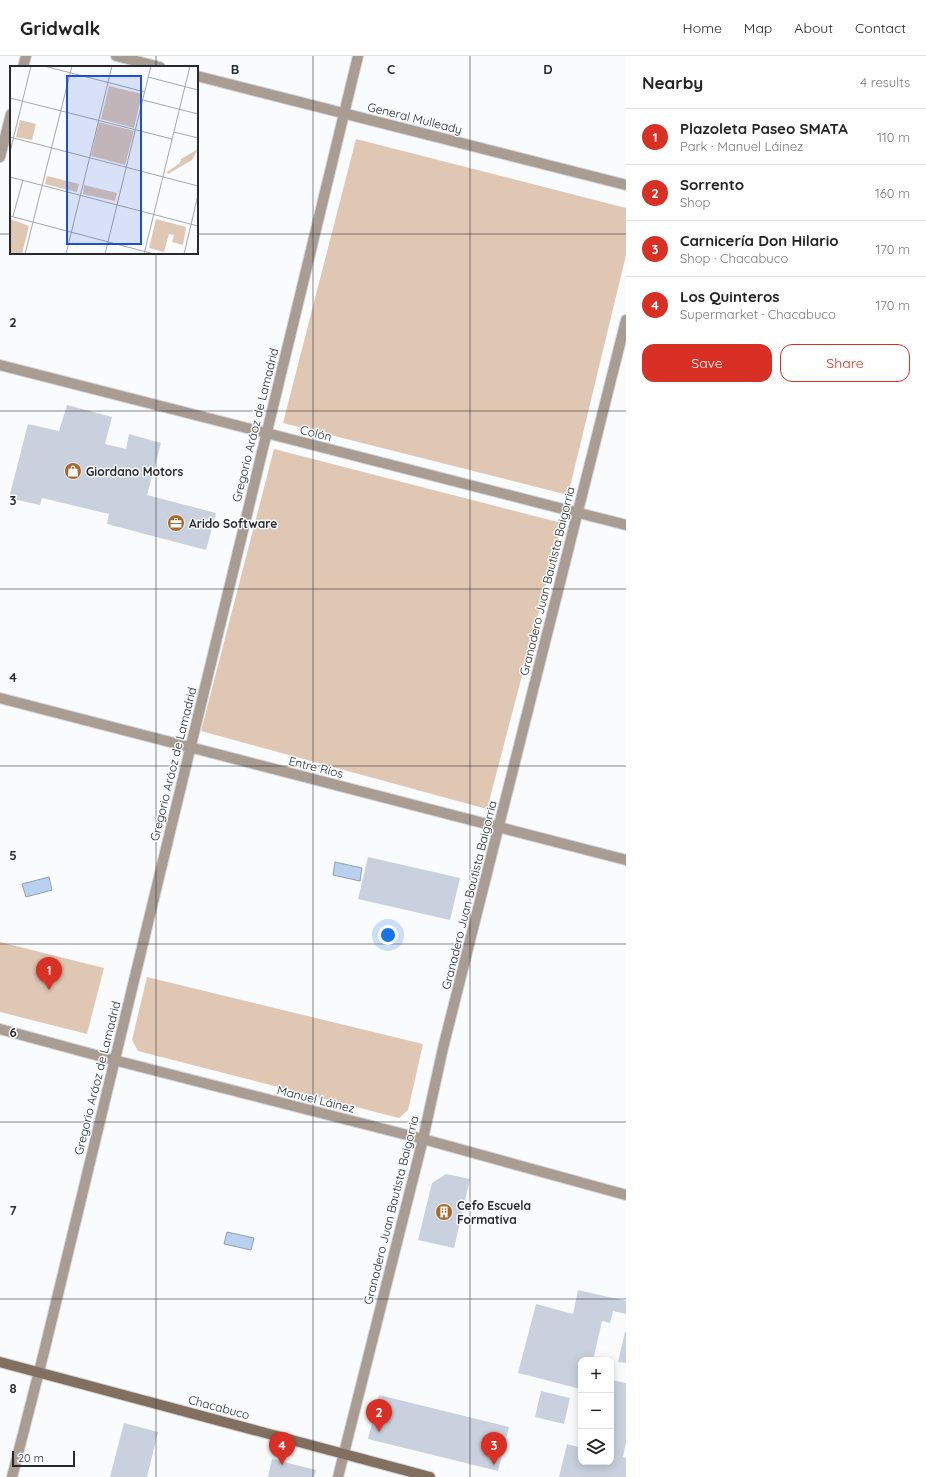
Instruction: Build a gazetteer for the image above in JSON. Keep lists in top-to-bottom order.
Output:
{
  "streets": {
    "main road": ["Chacabuco"],
    "street": [
      "General Mulleady",
      "Gregorio Aráoz de Lamadrid",
      "Colón",
      "Granadero Juan Bautista Baigorria",
      "Entre Ríos",
      "Manuel Láinez"
    ]
  },
  "crossings": [
    ["General Mulleady", "Gregorio Aráoz de Lamadrid"],
    ["Gregorio Aráoz de Lamadrid", "Colón"],
    ["Gregorio Aráoz de Lamadrid", "Entre Ríos"],
    ["Gregorio Aráoz de Lamadrid", "Manuel Láinez"],
    ["Gregorio Aráoz de Lamadrid", "Chacabuco"],
    ["Colón", "Granadero Juan Bautista Baigorria"],
    ["Granadero Juan Bautista Baigorria", "Entre Ríos"],
    ["Granadero Juan Bautista Baigorria", "Manuel Láinez"],
    ["Granadero Juan Bautista Baigorria", "Chacabuco"]
  ],
  "places": {
    "shop": ["Giordano Motors"],
    "office": ["Arido Software"],
    "building": ["Cefo Escuela Formativa"]
  },
  "scale_bar": "20 m",
  "page": {
    "header": "Gridwalk",
    "nav": [
      "Home",
      "Map",
      "About",
      "Contact"
    ],
    "heading": ["Nearby", "4 results"],
    "list": [
      {
        "mark": "1",
        "name": "Plazoleta Paseo SMATA",
        "note": "Park · Manuel Láinez",
        "value": "110 m"
      },
      {
        "mark": "2",
        "name": "Sorrento",
        "note": "Shop",
        "value": "160 m"
      },
      {
        "mark": "3",
        "name": "Carnicería Don Hilario",
        "note": "Shop · Chacabuco",
        "value": "170 m"
      },
      {
        "mark": "4",
        "name": "Los Quinteros",
        "note": "Supermarket · Chacabuco",
        "value": "170 m"
      }
    ],
    "buttons": ["Save", "Share"],
    "pins": [
      "1",
      "2",
      "3",
      "4"
    ],
    "map_buttons": ["+", "−"],
    "scale": "20 m"
  },
  "grid": {
    "columns": ["B", "C", "D"],
    "rows": [
      "2",
      "3",
      "4",
      "5",
      "6",
      "7",
      "8"
    ]
  }
}
